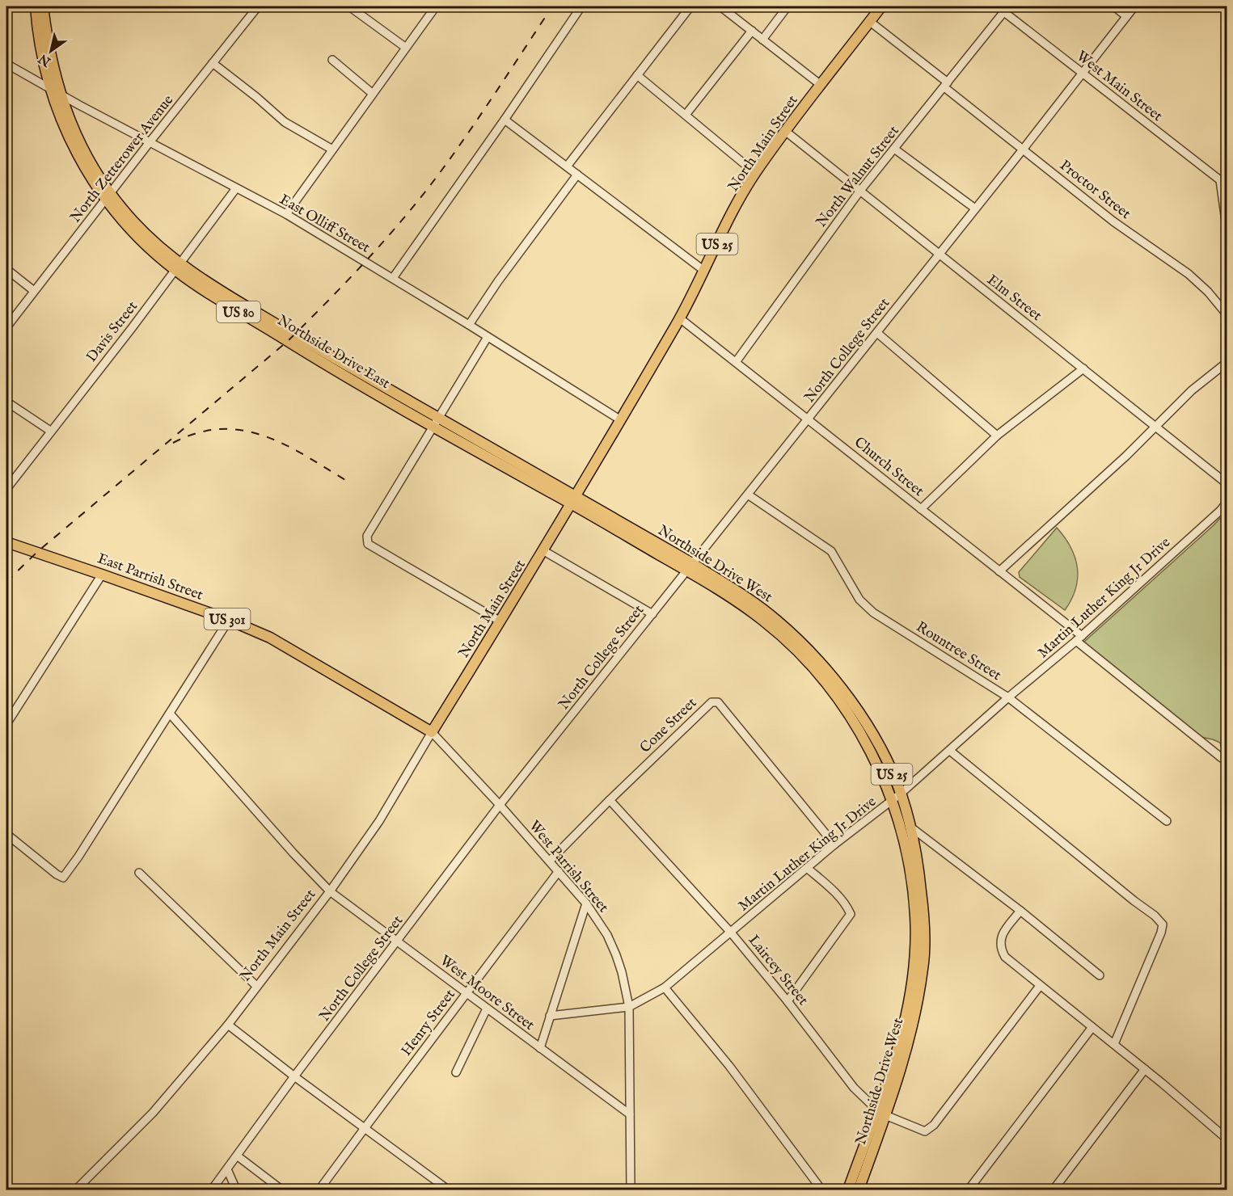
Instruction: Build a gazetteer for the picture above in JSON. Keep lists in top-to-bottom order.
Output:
{
  "streets": {
    "main road": [
      "North Main Street",
      "US 25",
      "US 80",
      "Northside Drive East",
      "Northside Drive West",
      "East Parrish Street",
      "US 301"
    ],
    "street": [
      "West Main Street",
      "North Zetterower Avenue",
      "North Walnut Street",
      "Proctor Street",
      "East Olliff Street",
      "Elm Street",
      "Davis Street",
      "North College Street",
      "Church Street",
      "Martin Luther King Jr Drive",
      "Rountree Street",
      "Cone Street",
      "West Parrish Street",
      "Laircey Street",
      "West Moore Street",
      "Henry Street"
    ]
  },
  "crossings": [
    ["West Main Street", "North Walnut Street"],
    ["West Main Street", "North College Street"],
    ["North Main Street", "Proctor Street"],
    ["North Main Street", "East Olliff Street"],
    ["North Main Street", "Elm Street"],
    ["North Main Street", "Northside Drive East"],
    ["North Main Street", "Church Street"],
    ["North Main Street", "Northside Drive West"],
    ["North Main Street", "East Parrish Street"],
    ["North Main Street", "West Parrish Street"],
    ["North Main Street", "West Moore Street"],
    ["North Zetterower Avenue", "East Olliff Street"],
    ["North Zetterower Avenue", "Northside Drive East"],
    ["North Walnut Street", "Proctor Street"],
    ["North Walnut Street", "Elm Street"],
    ["North Walnut Street", "Church Street"],
    ["Proctor Street", "North College Street"],
    ["East Olliff Street", "Davis Street"],
    ["East Olliff Street", "Northside Drive East"],
    ["Elm Street", "North College Street"],
    ["Davis Street", "Northside Drive East"],
    ["North College Street", "Church Street"],
    ["North College Street", "Northside Drive West"],
    ["North College Street", "Rountree Street"],
    ["North College Street", "West Parrish Street"],
    ["North College Street", "West Moore Street"],
    ["Northside Drive East", "Northside Drive West"],
    ["Church Street", "Martin Luther King Jr Drive"],
    ["Northside Drive West", "Martin Luther King Jr Drive"],
    ["Northside Drive West", "Laircey Street"],
    ["East Parrish Street", "West Parrish Street"],
    ["Martin Luther King Jr Drive", "Rountree Street"],
    ["Martin Luther King Jr Drive", "Cone Street"],
    ["Martin Luther King Jr Drive", "West Parrish Street"],
    ["Martin Luther King Jr Drive", "Laircey Street"],
    ["Cone Street", "West Parrish Street"],
    ["Cone Street", "Laircey Street"],
    ["West Parrish Street", "West Moore Street"],
    ["West Parrish Street", "Henry Street"],
    ["West Moore Street", "Henry Street"]
  ],
  "north": "bottom left"
}
